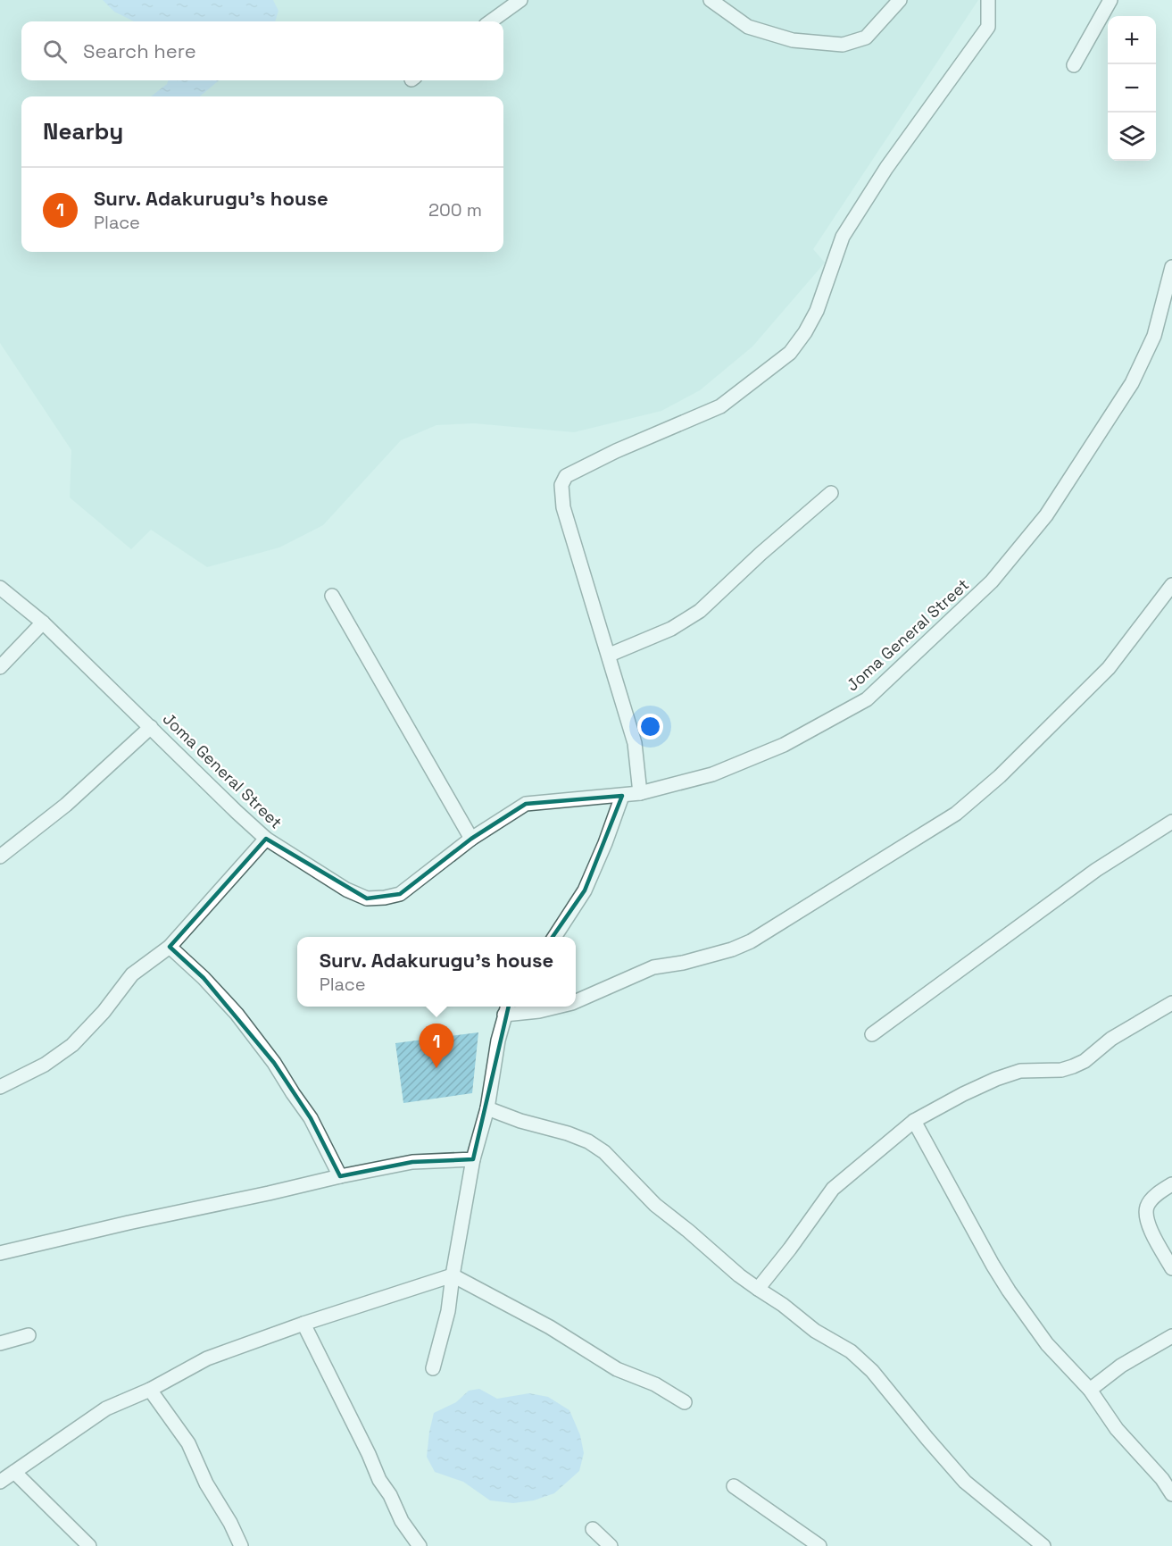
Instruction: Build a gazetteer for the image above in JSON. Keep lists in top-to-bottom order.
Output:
{
  "streets": {
    "street": ["Joma General Street"]
  },
  "page": {
    "map_buttons": ["+", "−"],
    "search": "Search here",
    "heading": "Nearby",
    "list": [
      {
        "mark": "1",
        "name": "Surv. Adakurugu's house",
        "note": "Place",
        "value": "200 m"
      }
    ],
    "popup": ["Surv. Adakurugu's house", "Place"],
    "pins": "1"
  }
}
